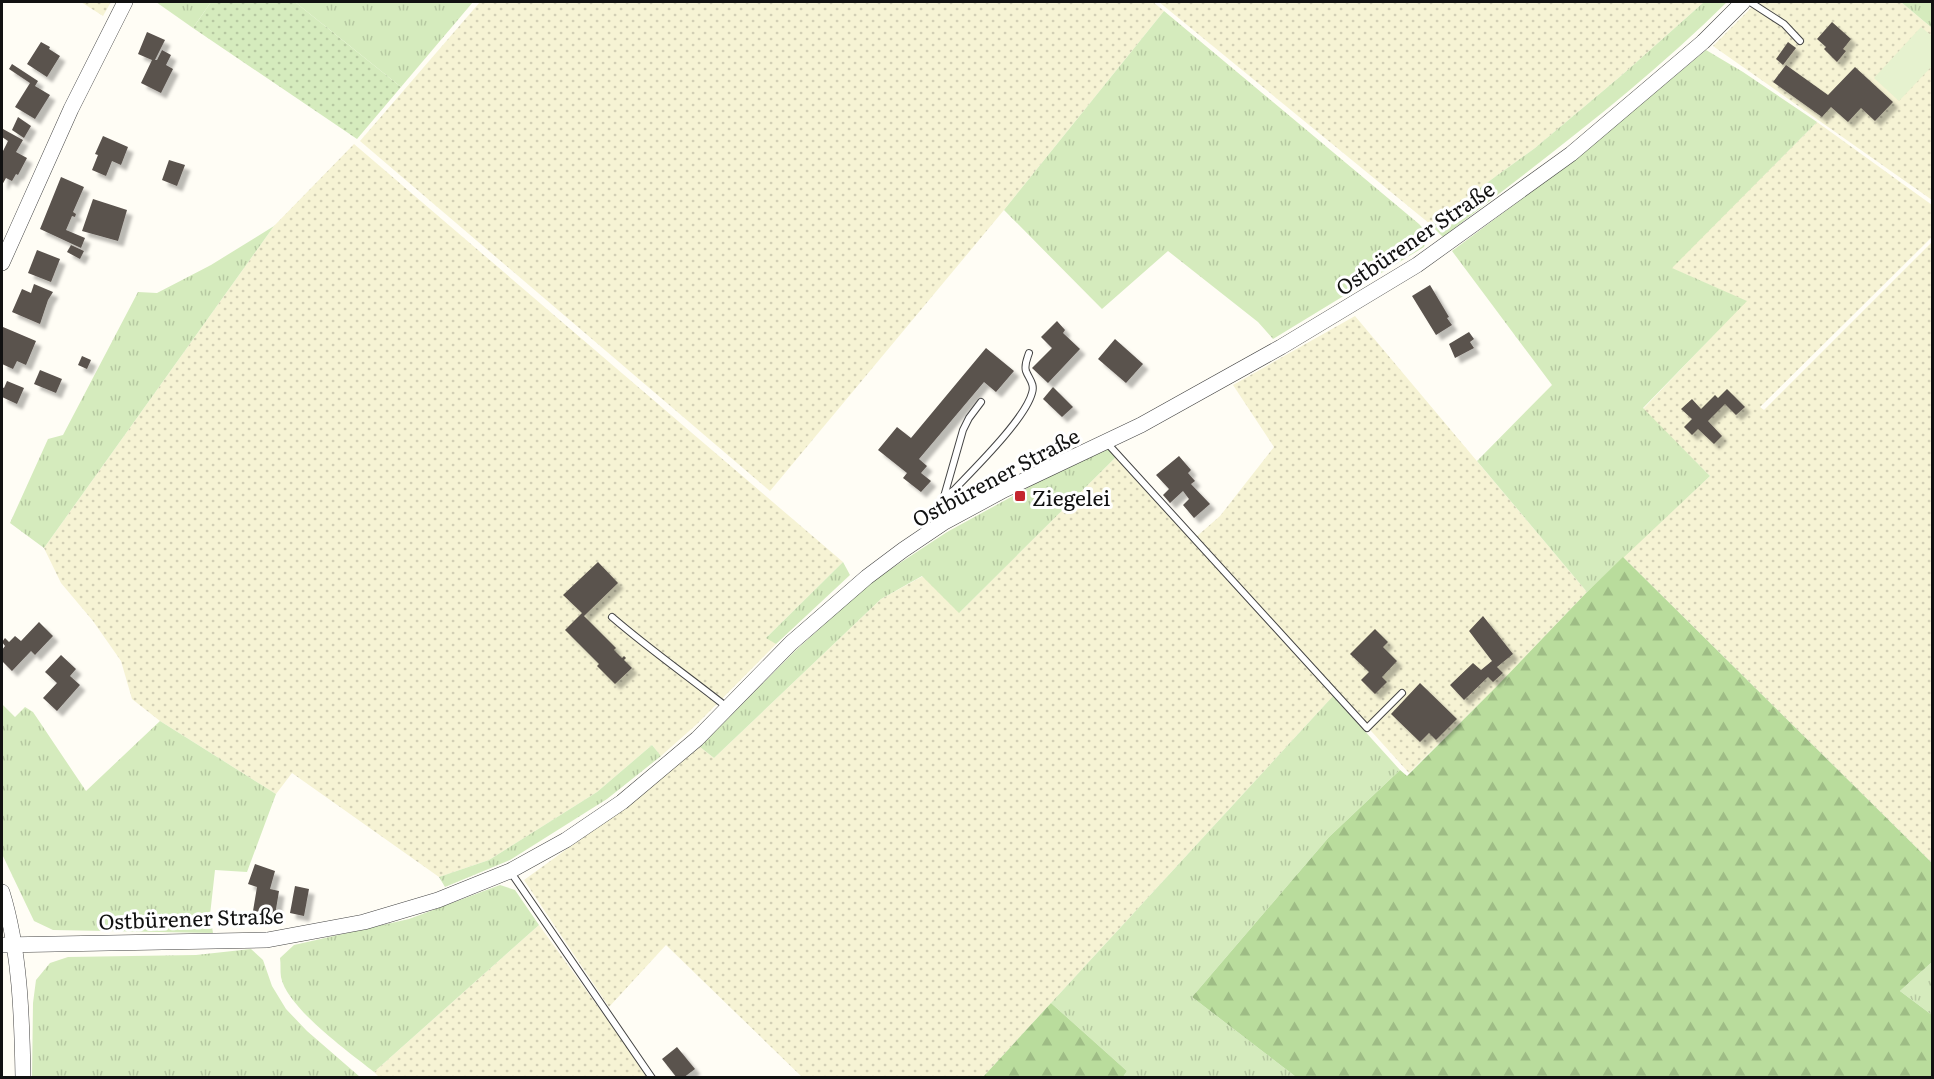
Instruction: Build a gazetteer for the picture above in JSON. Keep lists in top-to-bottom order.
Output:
{
  "streets": {
    "street": ["Ostbürener Straße"]
  },
  "places": {
    "transit": ["Ziegelei"]
  }
}
